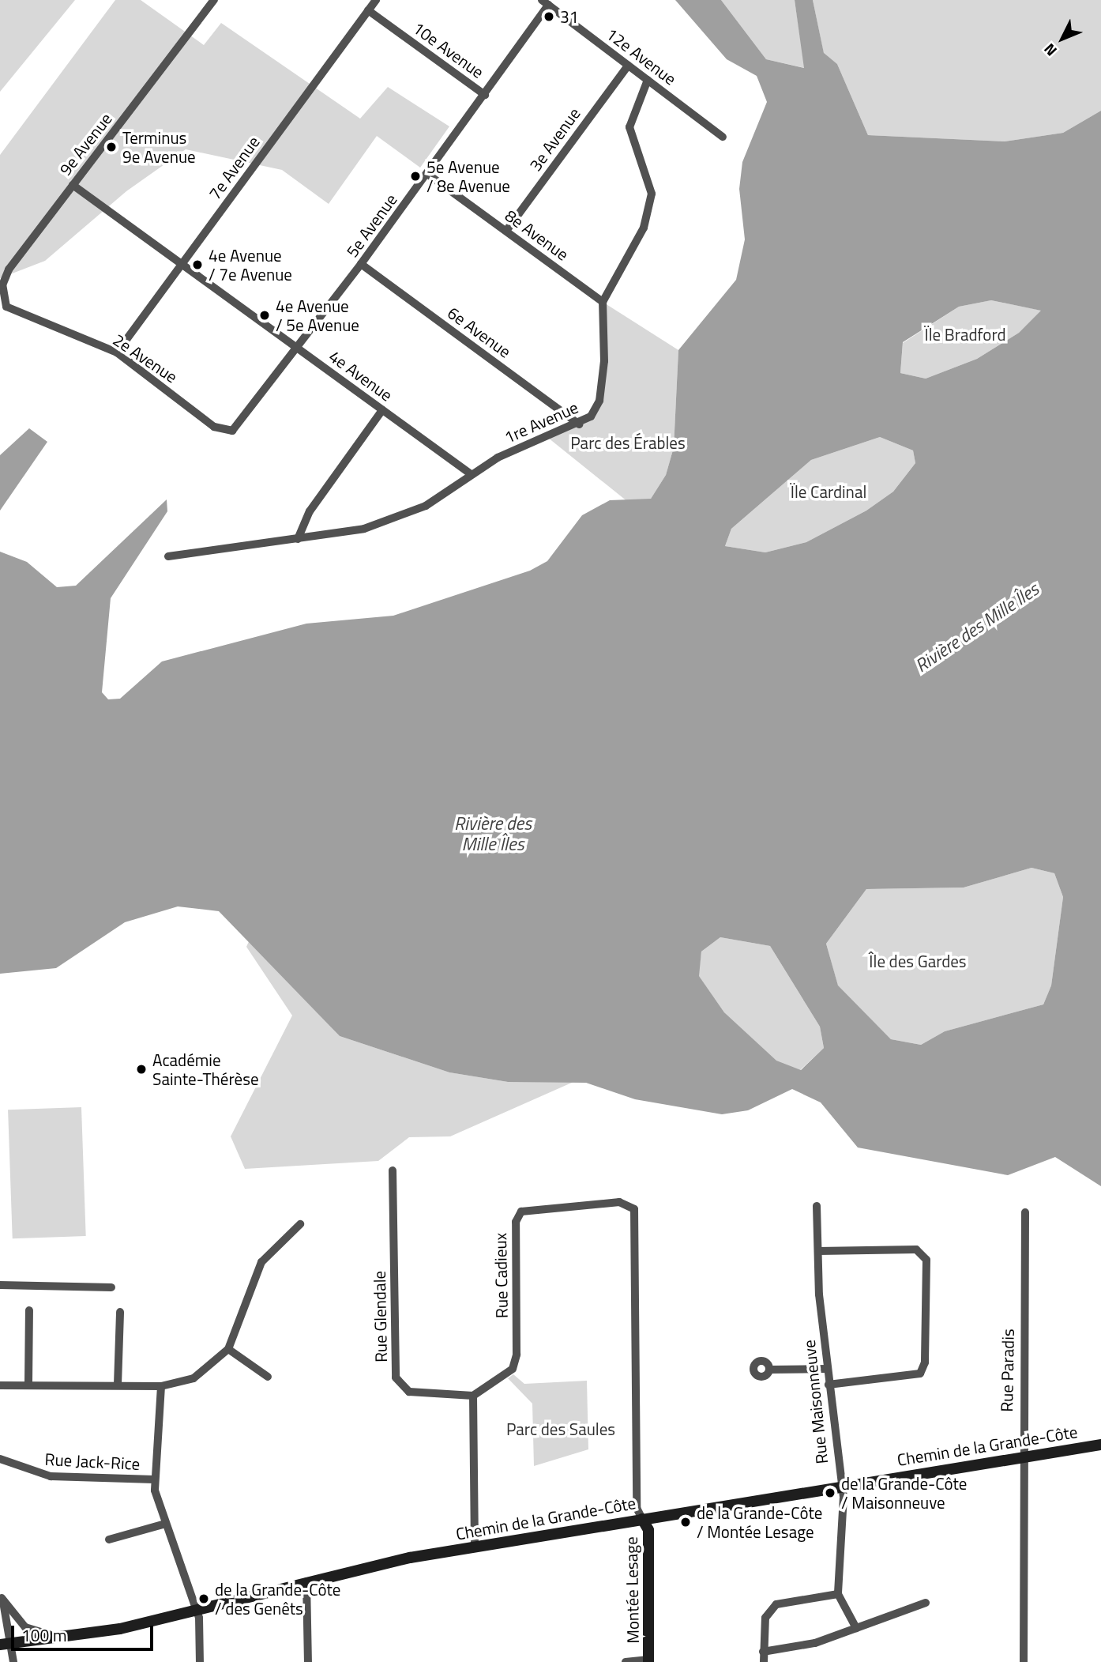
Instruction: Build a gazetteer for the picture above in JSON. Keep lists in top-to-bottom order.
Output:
{
  "streets": {
    "main road": ["Chemin de la Grande-Côte", "Montée Lesage"],
    "street": [
      "10e Avenue",
      "12e Avenue",
      "3e Avenue",
      "9e Avenue",
      "7e Avenue",
      "5e Avenue",
      "8e Avenue",
      "6e Avenue",
      "2e Avenue",
      "4e Avenue",
      "1re Avenue",
      "Rue Cadieux",
      "Rue Glendale",
      "Rue Paradis",
      "Rue Maisonneuve",
      "Rue Jack-Rice"
    ]
  },
  "crossings": [
    ["10e Avenue", "7e Avenue"],
    ["10e Avenue", "5e Avenue"],
    ["12e Avenue", "3e Avenue"],
    ["12e Avenue", "5e Avenue"],
    ["12e Avenue", "1re Avenue"],
    ["3e Avenue", "8e Avenue"],
    ["9e Avenue", "2e Avenue"],
    ["9e Avenue", "4e Avenue"],
    ["7e Avenue", "2e Avenue"],
    ["7e Avenue", "4e Avenue"],
    ["5e Avenue", "8e Avenue"],
    ["5e Avenue", "6e Avenue"],
    ["5e Avenue", "2e Avenue"],
    ["5e Avenue", "4e Avenue"],
    ["8e Avenue", "1re Avenue"],
    ["6e Avenue", "1re Avenue"],
    ["4e Avenue", "1re Avenue"],
    ["Rue Cadieux", "Rue Glendale"],
    ["Rue Cadieux", "Chemin de la Grande-Côte"],
    ["Rue Cadieux", "Montée Lesage"],
    ["Rue Paradis", "Chemin de la Grande-Côte"],
    ["Rue Maisonneuve", "Chemin de la Grande-Côte"],
    ["Chemin de la Grande-Côte", "Montée Lesage"]
  ],
  "water": ["Rivière des Mille Îles"],
  "parks": [
    "Ïle Bradford",
    "Parc des Érables",
    "Ïle Cardinal",
    "Île des Gardes",
    "Parc des Saules"
  ],
  "places": [
    "31",
    "Terminus 9e Avenue",
    "5e Avenue / 8e Avenue",
    "4e Avenue / 7e Avenue",
    "4e Avenue / 5e Avenue",
    "Académie Sainte-Thérèse",
    "de la Grande-Côte / Maisonneuve",
    "de la Grande-Côte / Montée Lesage",
    "de la Grande-Côte / des Genêts"
  ],
  "scale_bar": "100 m",
  "north": "bottom left"
}
